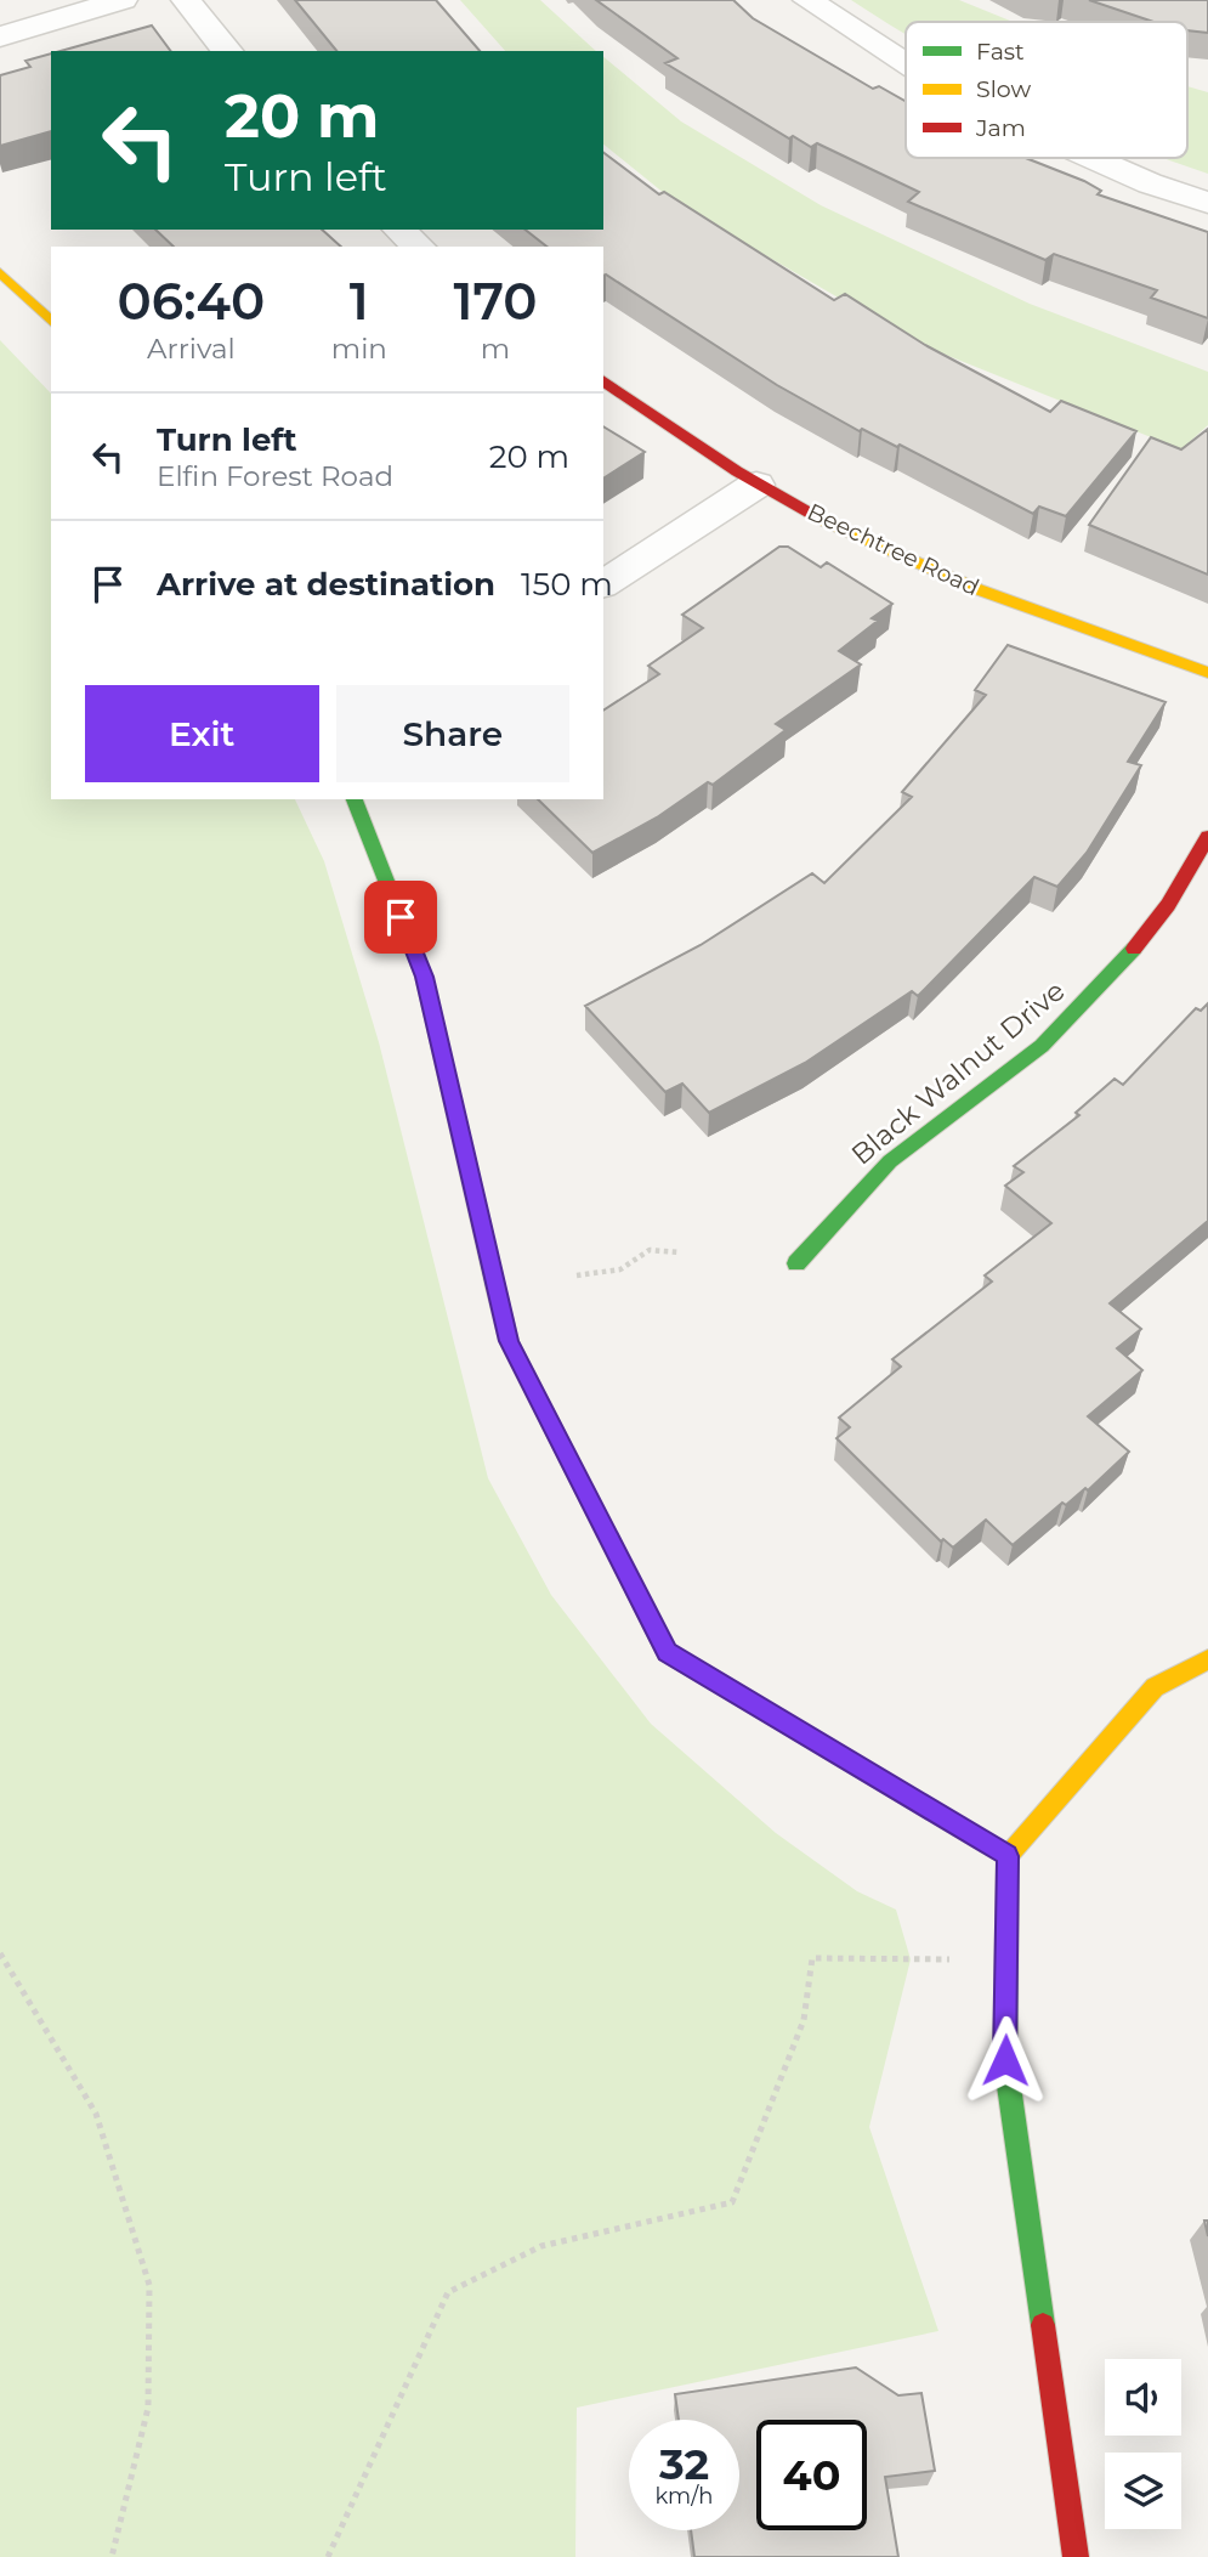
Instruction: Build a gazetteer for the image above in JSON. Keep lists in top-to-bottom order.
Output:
{
  "streets": {
    "street": ["Beechtree Road", "Black Walnut Drive"]
  },
  "legend": ["Fast", "Slow", "Jam"],
  "page": {
    "turn": ["20 m", "Turn left"],
    "eta": [
      "06:40",
      "Arrival",
      "1",
      "min",
      "170",
      "m"
    ],
    "list": [
      {
        "name": "Turn left",
        "note": "Elfin Forest Road",
        "value": "20 m"
      },
      {
        "name": "Arrive at destination",
        "value": "150 m"
      }
    ],
    "buttons": ["Exit", "Share"],
    "speed": "32 km/h",
    "limit": "40"
  }
}
